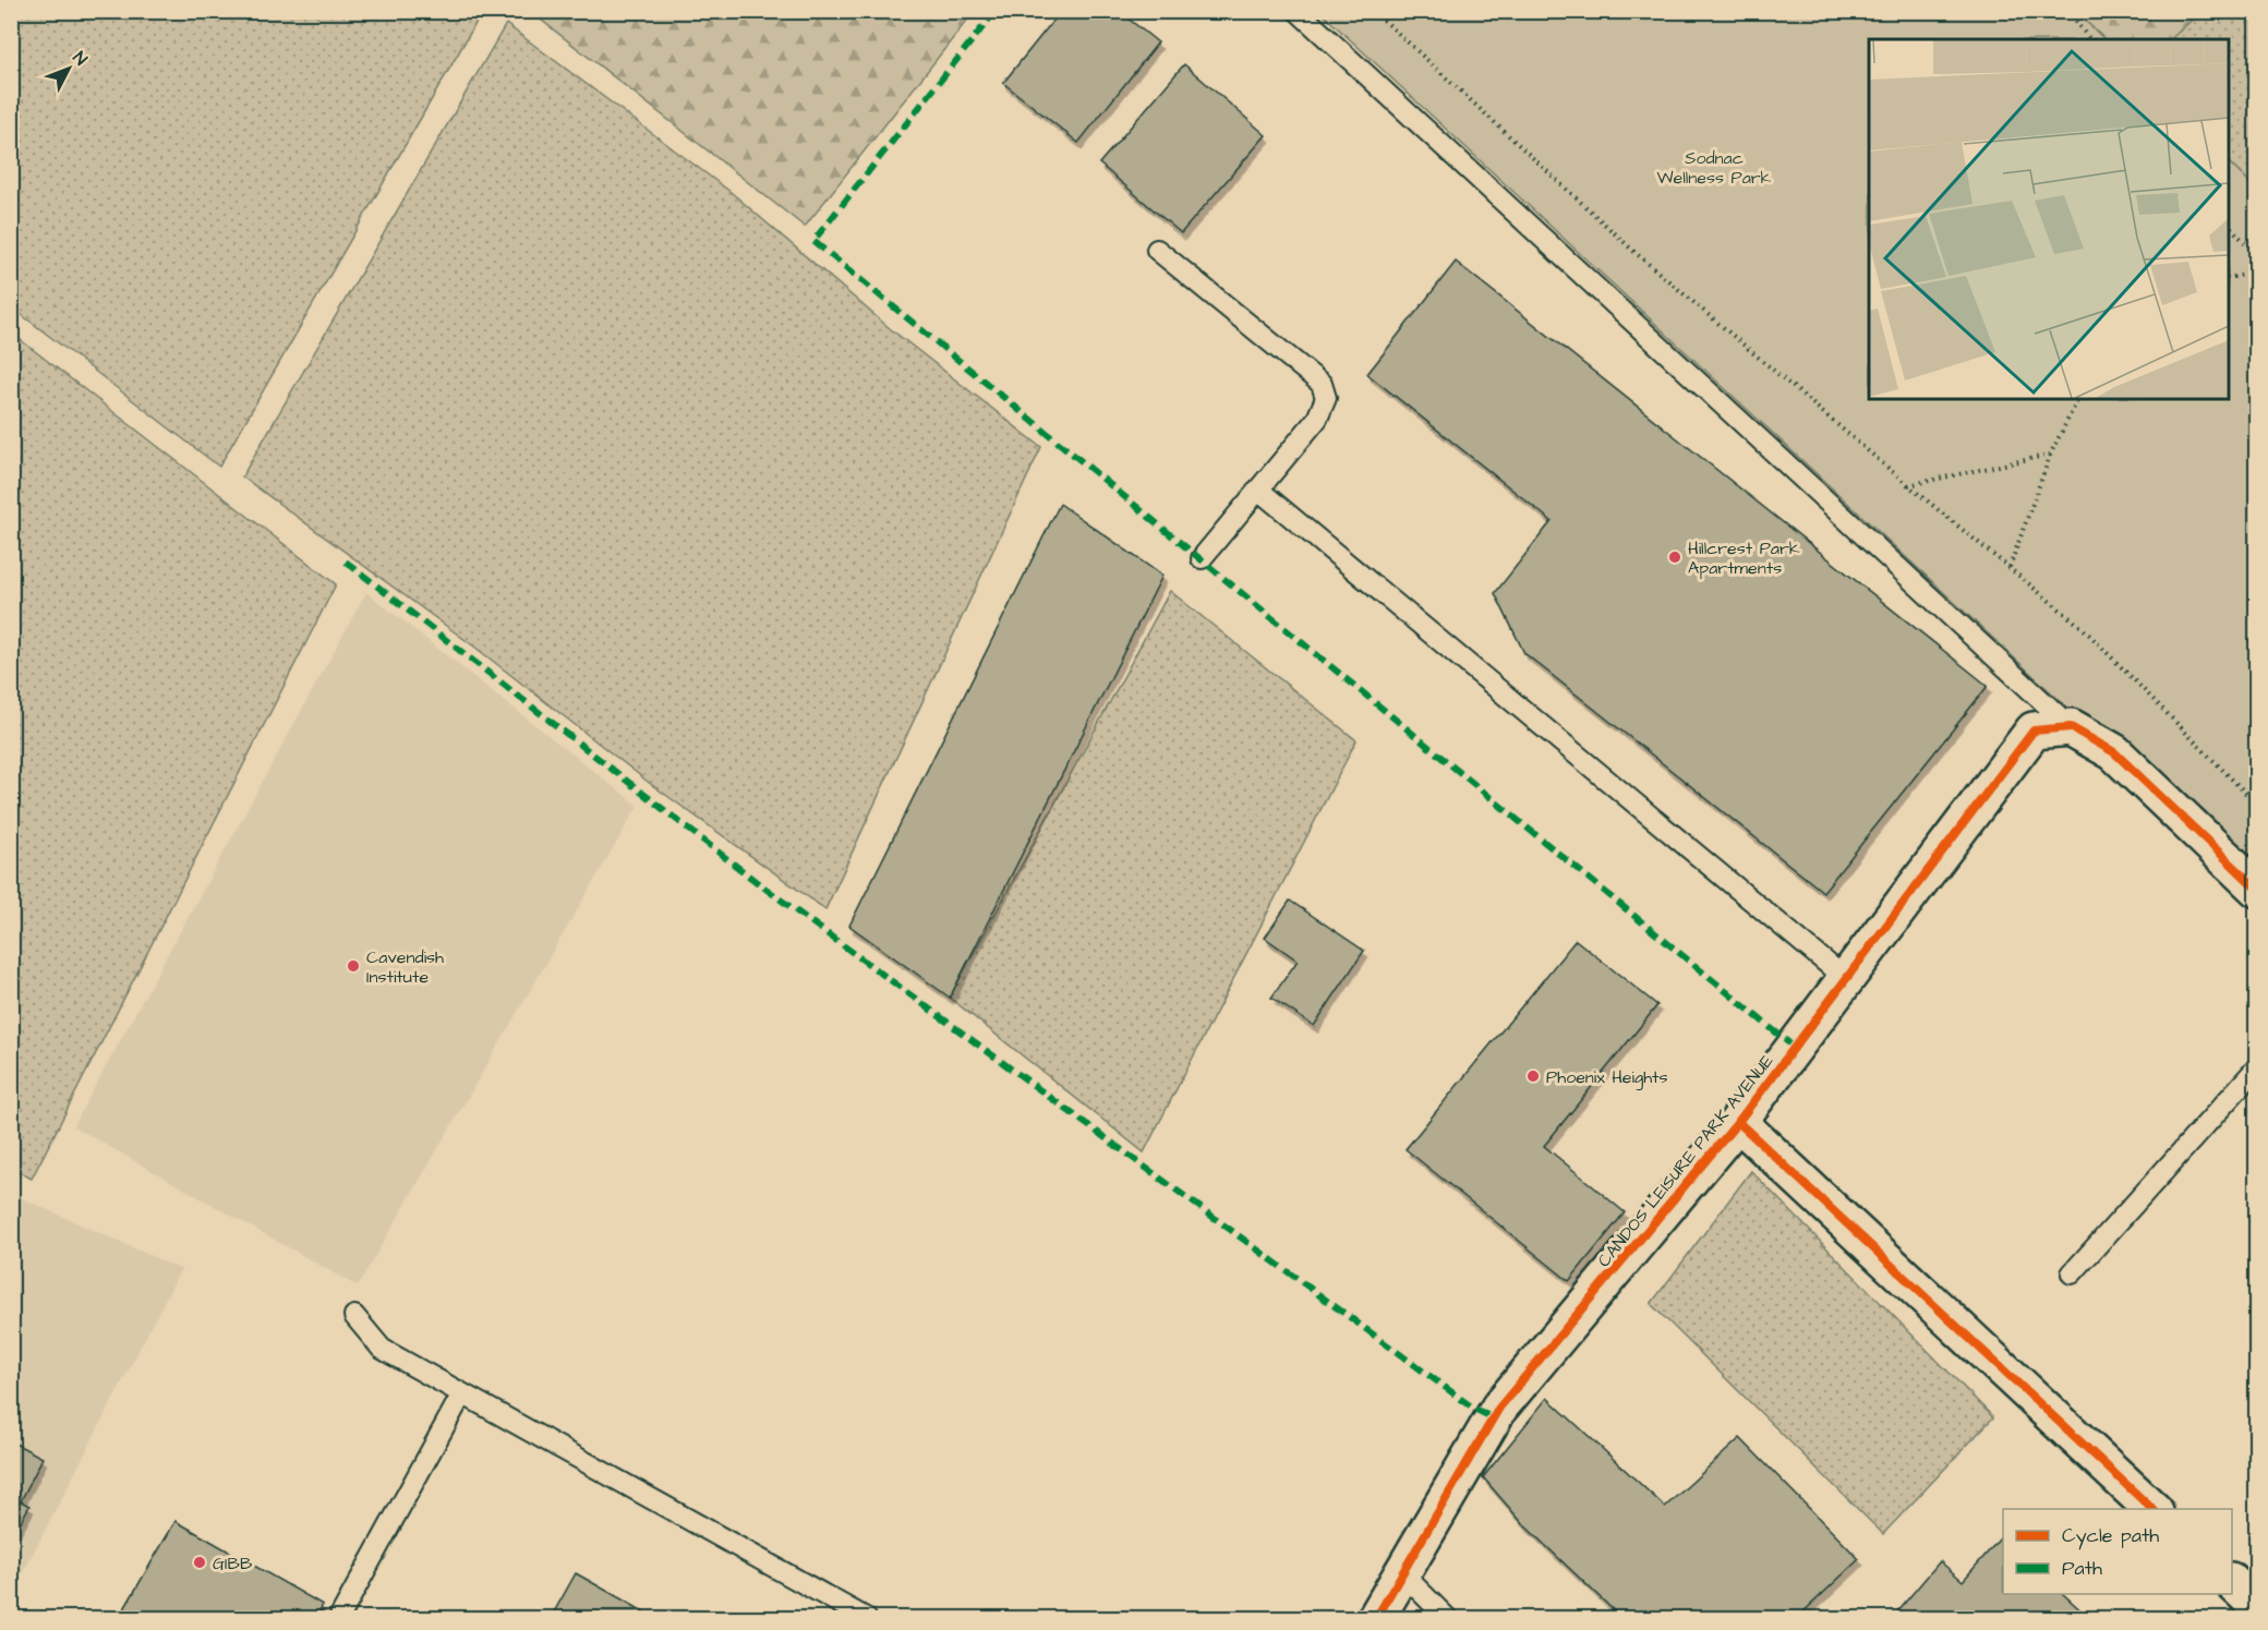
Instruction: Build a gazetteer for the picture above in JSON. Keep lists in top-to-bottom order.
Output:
{
  "streets": {
    "street": ["CANDOS LEISURE PARK AVENUE"]
  },
  "parks": ["Sodnac Wellness Park"],
  "places": [
    "Hillcrest Park Apartments",
    "Cavendish Institute",
    "Phoenix Heights",
    "GIBB"
  ],
  "legend": ["Cycle path", "Path"],
  "north": "top right"
}
